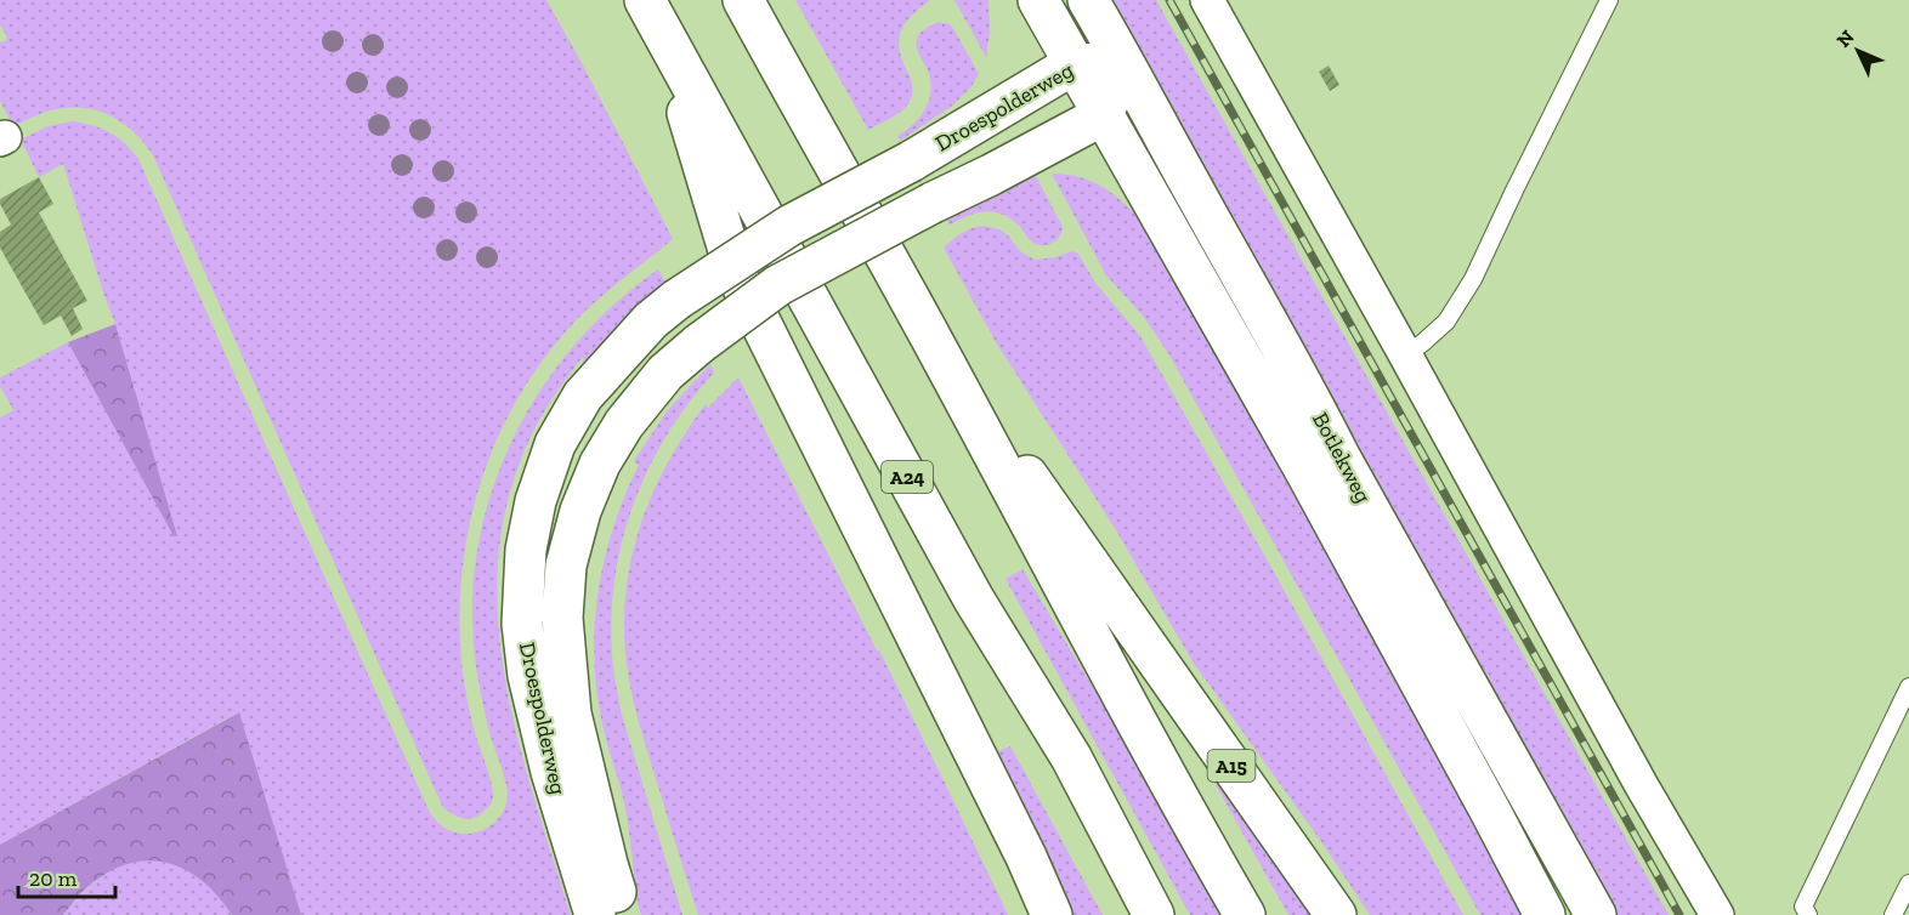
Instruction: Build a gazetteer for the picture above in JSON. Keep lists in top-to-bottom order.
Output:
{
  "streets": {
    "main road": [
      "Droespolderweg",
      "Botlekweg",
      "A24",
      "A15"
    ]
  },
  "crossings": [
    ["Droespolderweg", "Botlekweg"]
  ],
  "scale_bar": "20 m",
  "north": "top left"
}
